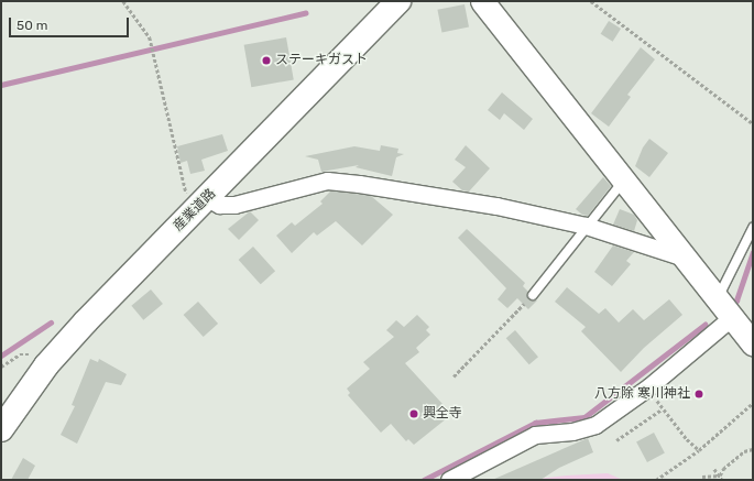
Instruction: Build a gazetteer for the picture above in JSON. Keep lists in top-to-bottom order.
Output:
{
  "streets": {
    "main road": ["産業道路"]
  },
  "places": ["ステーキガスト", "八方除 寒川神社", "興全寺"],
  "scale_bar": "50 m"
}
